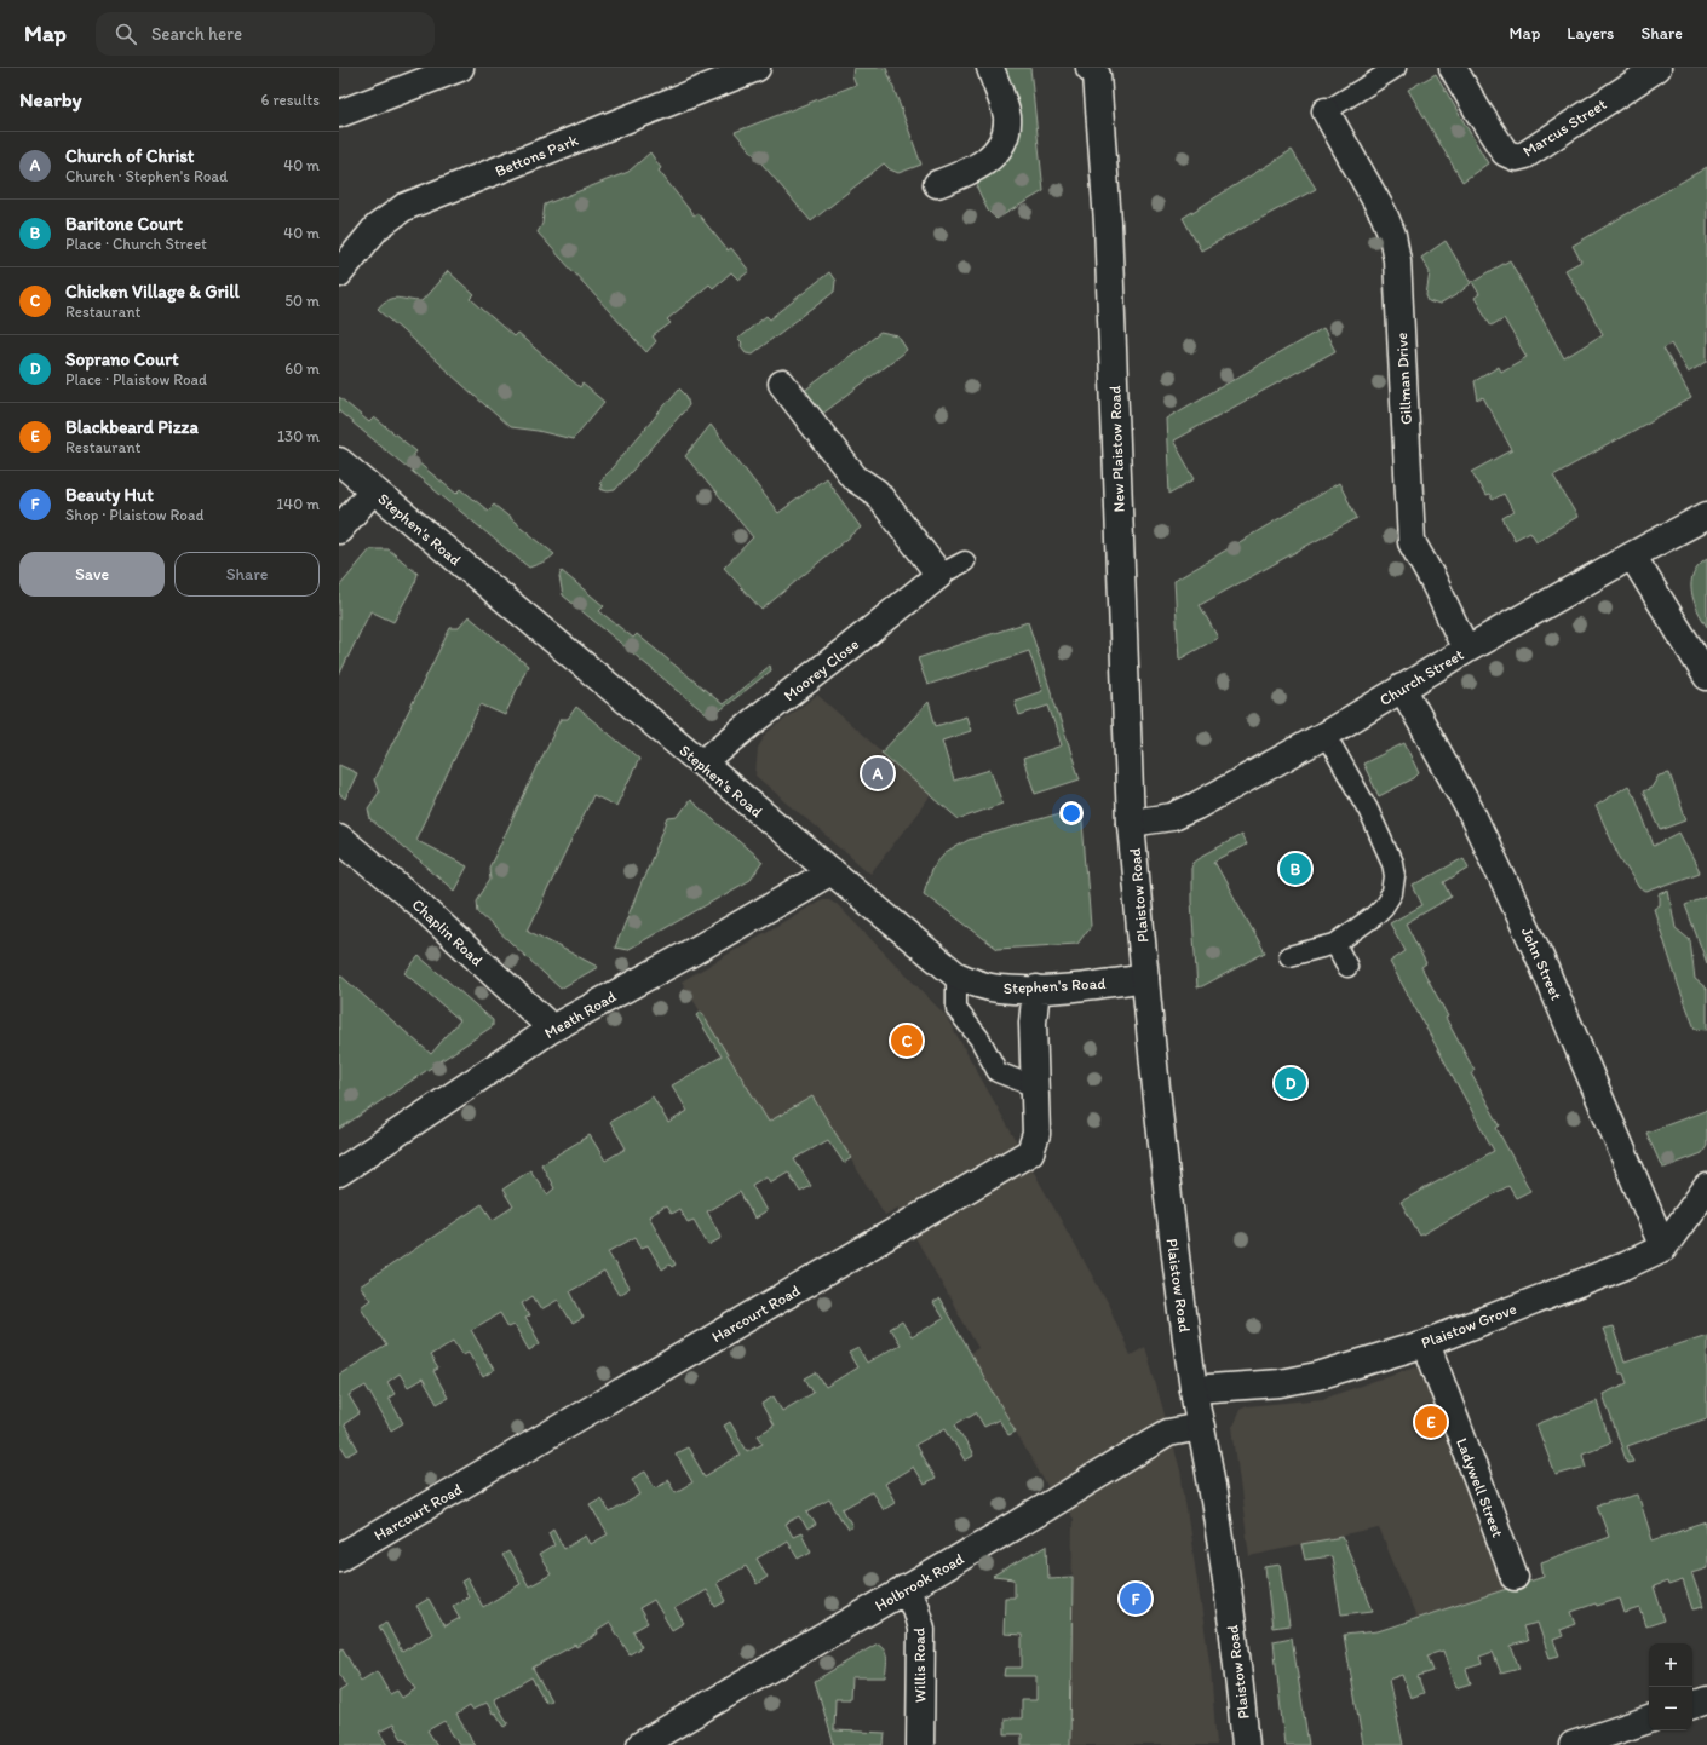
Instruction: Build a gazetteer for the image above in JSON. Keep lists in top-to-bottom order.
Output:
{
  "streets": {
    "street": [
      "Marcus Street",
      "Bettons Park",
      "Gillman Drive",
      "New Plaistow Road",
      "Stephen's Road",
      "Moorey Close",
      "Church Street",
      "Plaistow Road",
      "Chaplin Road",
      "John Street",
      "Meath Road",
      "Harcourt Road",
      "Plaistow Grove",
      "Ladywell Street",
      "Holbrook Road",
      "Willis Road"
    ]
  },
  "crossings": [
    ["Gillman Drive", "Church Street"],
    ["New Plaistow Road", "Church Street"],
    ["New Plaistow Road", "Plaistow Road"],
    ["Stephen's Road", "Moorey Close"],
    ["Stephen's Road", "Plaistow Road"],
    ["Stephen's Road", "Meath Road"],
    ["Stephen's Road", "Harcourt Road"],
    ["Church Street", "Plaistow Road"],
    ["Church Street", "John Street"],
    ["Plaistow Road", "Plaistow Grove"],
    ["Plaistow Road", "Holbrook Road"],
    ["Chaplin Road", "Meath Road"],
    ["John Street", "Plaistow Grove"],
    ["Plaistow Grove", "Ladywell Street"],
    ["Holbrook Road", "Willis Road"]
  ],
  "page": {
    "header": "Map",
    "search": "Search here",
    "nav": ["Map", "Layers", "Share"],
    "heading": ["Nearby", "6 results"],
    "list": [
      {
        "mark": "A",
        "name": "Church of Christ",
        "note": "Church · Stephen's Road",
        "value": "40 m"
      },
      {
        "mark": "B",
        "name": "Baritone Court",
        "note": "Place · Church Street",
        "value": "40 m"
      },
      {
        "mark": "C",
        "name": "Chicken Village & Grill",
        "note": "Restaurant",
        "value": "50 m"
      },
      {
        "mark": "D",
        "name": "Soprano Court",
        "note": "Place · Plaistow Road",
        "value": "60 m"
      },
      {
        "mark": "E",
        "name": "Blackbeard Pizza",
        "note": "Restaurant",
        "value": "130 m"
      },
      {
        "mark": "F",
        "name": "Beauty Hut",
        "note": "Shop · Plaistow Road",
        "value": "140 m"
      }
    ],
    "buttons": ["Save", "Share"],
    "pins": [
      "A",
      "B",
      "C",
      "D",
      "E",
      "F"
    ],
    "map_buttons": ["+", "−"]
  }
}
